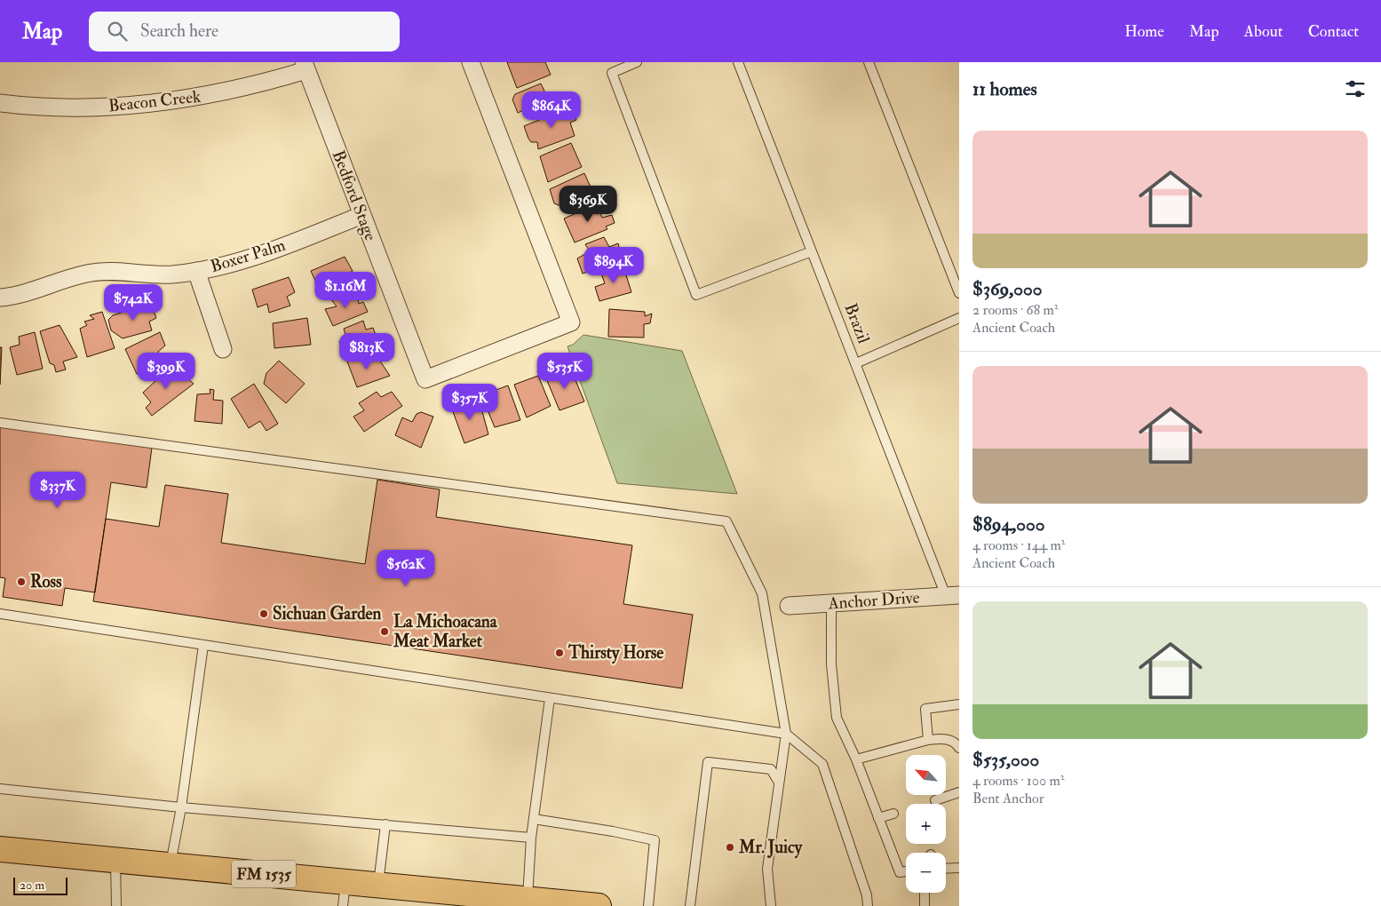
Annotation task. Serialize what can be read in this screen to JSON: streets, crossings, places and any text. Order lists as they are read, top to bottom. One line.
{"streets":{"main road":["FM 1535"],"street":["Beacon Creek","Bedford Stage","Boxer Palm","Anchor Drive"],"lane":["Brazil"]},"crossings":[["Beacon Creek","Bedford Stage"],["Bedford Stage","Boxer Palm"],["Brazil","Anchor Drive"]],"places":["Ross","Sichuan Garden","La Michoacana Meat Market","Thirsty Horse","Mr. Juicy"],"scale_bar":"20 m","north":"top left","page":{"header":"Map","search":"Search here","nav":["Home","Map","About","Contact"],"heading":"11 homes","price":["$864K","$369K","$894K","$1.16M","$742K","$813K","$399K","$535K","$357K","$337K","$562K"],"list":[{"name":"$369,000","note":"2 rooms · 68 m² · Ancient Coach"},{"name":"$894,000","note":"4 rooms · 144 m² · Ancient Coach"},{"name":"$535,000","note":"4 rooms · 100 m² · Bent Anchor"}],"map_buttons":["+","−"],"scale":"20 m"}}
